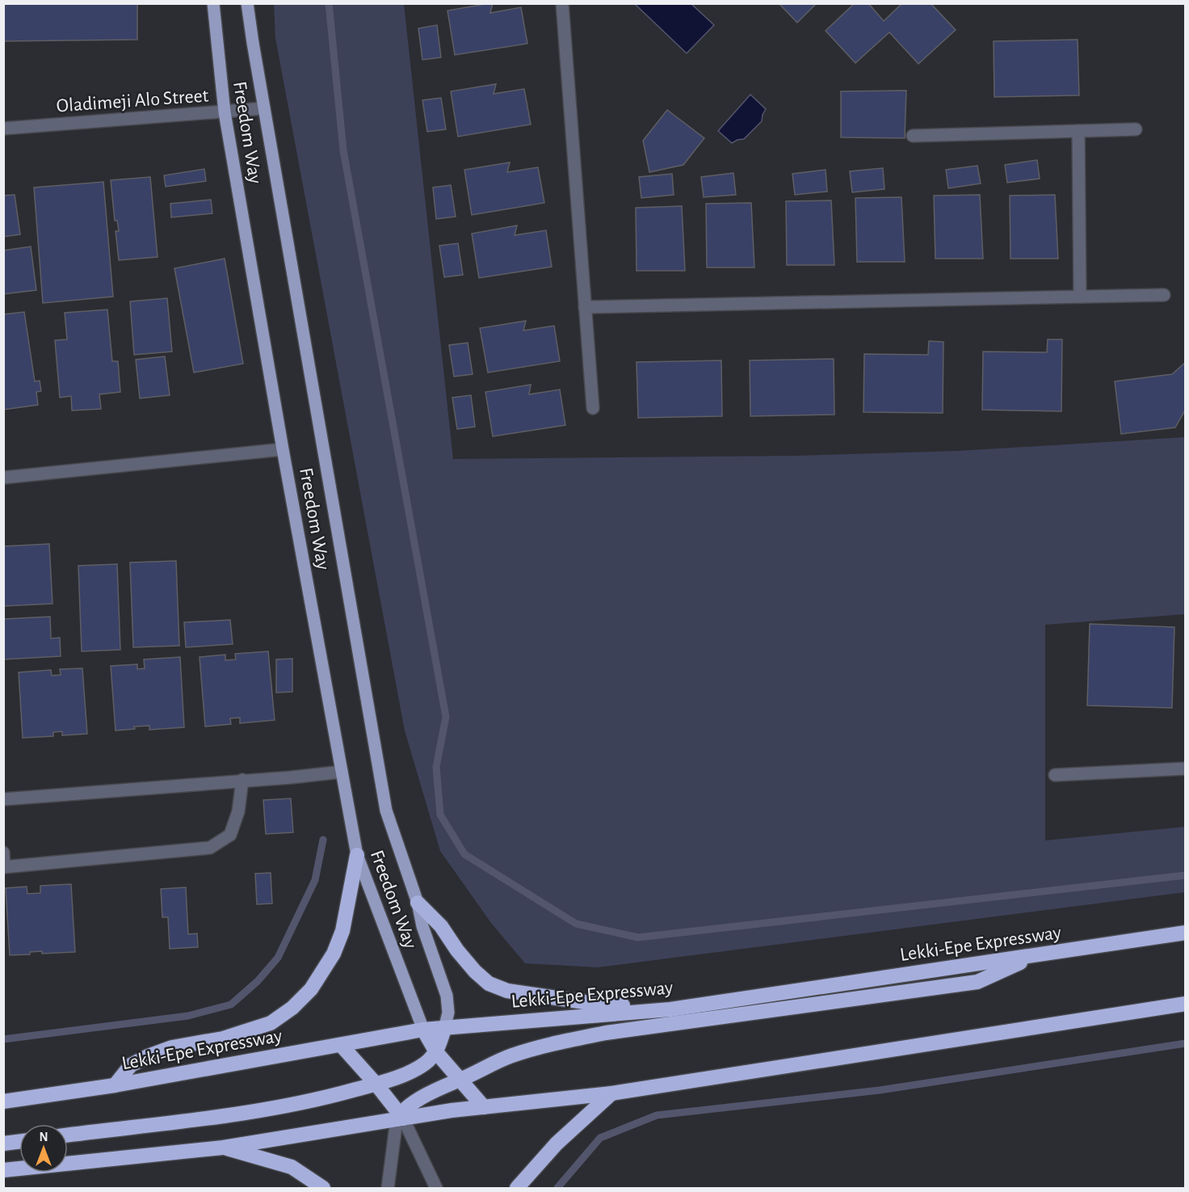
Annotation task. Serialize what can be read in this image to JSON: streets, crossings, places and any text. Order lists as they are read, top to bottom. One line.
{"streets":{"highway":["Lekki-Epe Expressway"],"main road":["Freedom Way"],"street":["Oladimeji Alo Street"]},"crossings":[["Oladimeji Alo Street","Freedom Way"],["Freedom Way","Lekki-Epe Expressway"]],"north":"top"}
